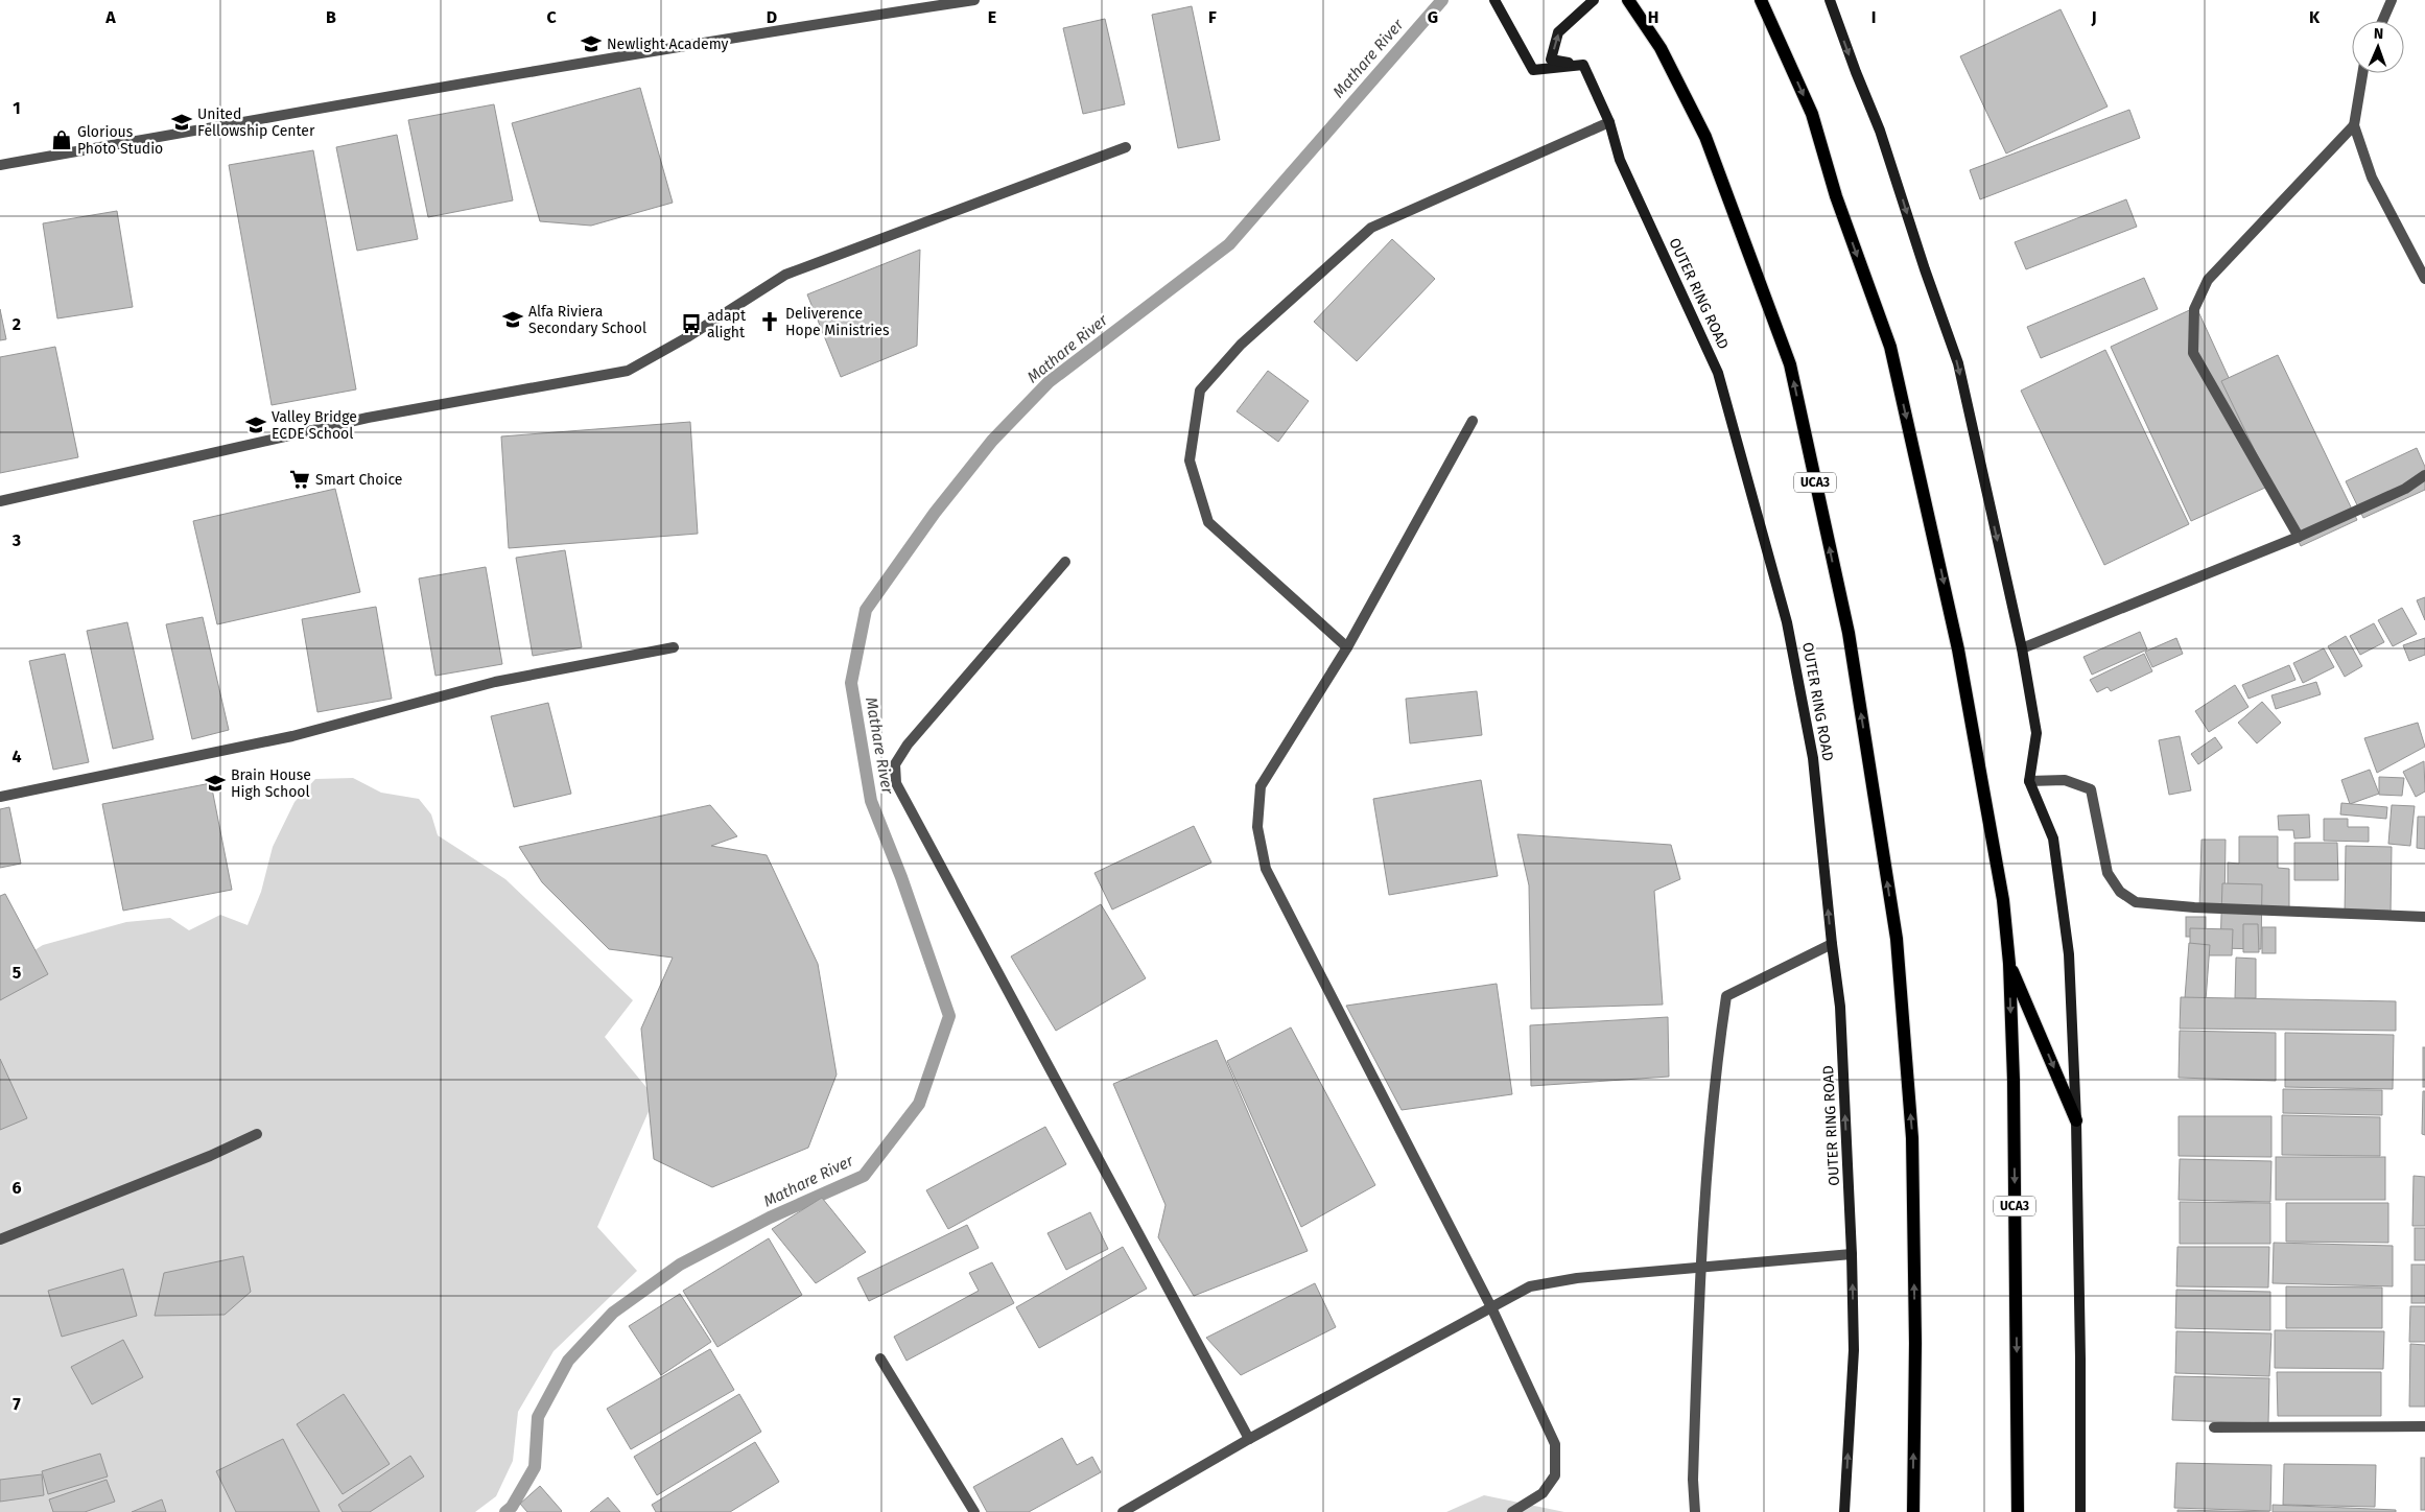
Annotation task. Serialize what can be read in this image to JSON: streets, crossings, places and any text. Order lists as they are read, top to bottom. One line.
{"streets":{"main road":["OUTER RING ROAD","UCA3"]},"water":["Mathare River"],"places":{"school or university":["Newlight Academy","United Fellowship Center","Alfa Riviera Secondary School","Valley Bridge ECDE School","Brain House High School"],"shop":["Glorious Photo Studio"],"church":["Deliverence Hope Ministries"],"bus stop":["adapt alight"],"supermarket":["Smart Choice"]},"north":"top","grid":{"columns":["A","B","C","D","E","F","G","H","I","J","K"],"rows":["1","2","3","4","5","6","7"]}}
